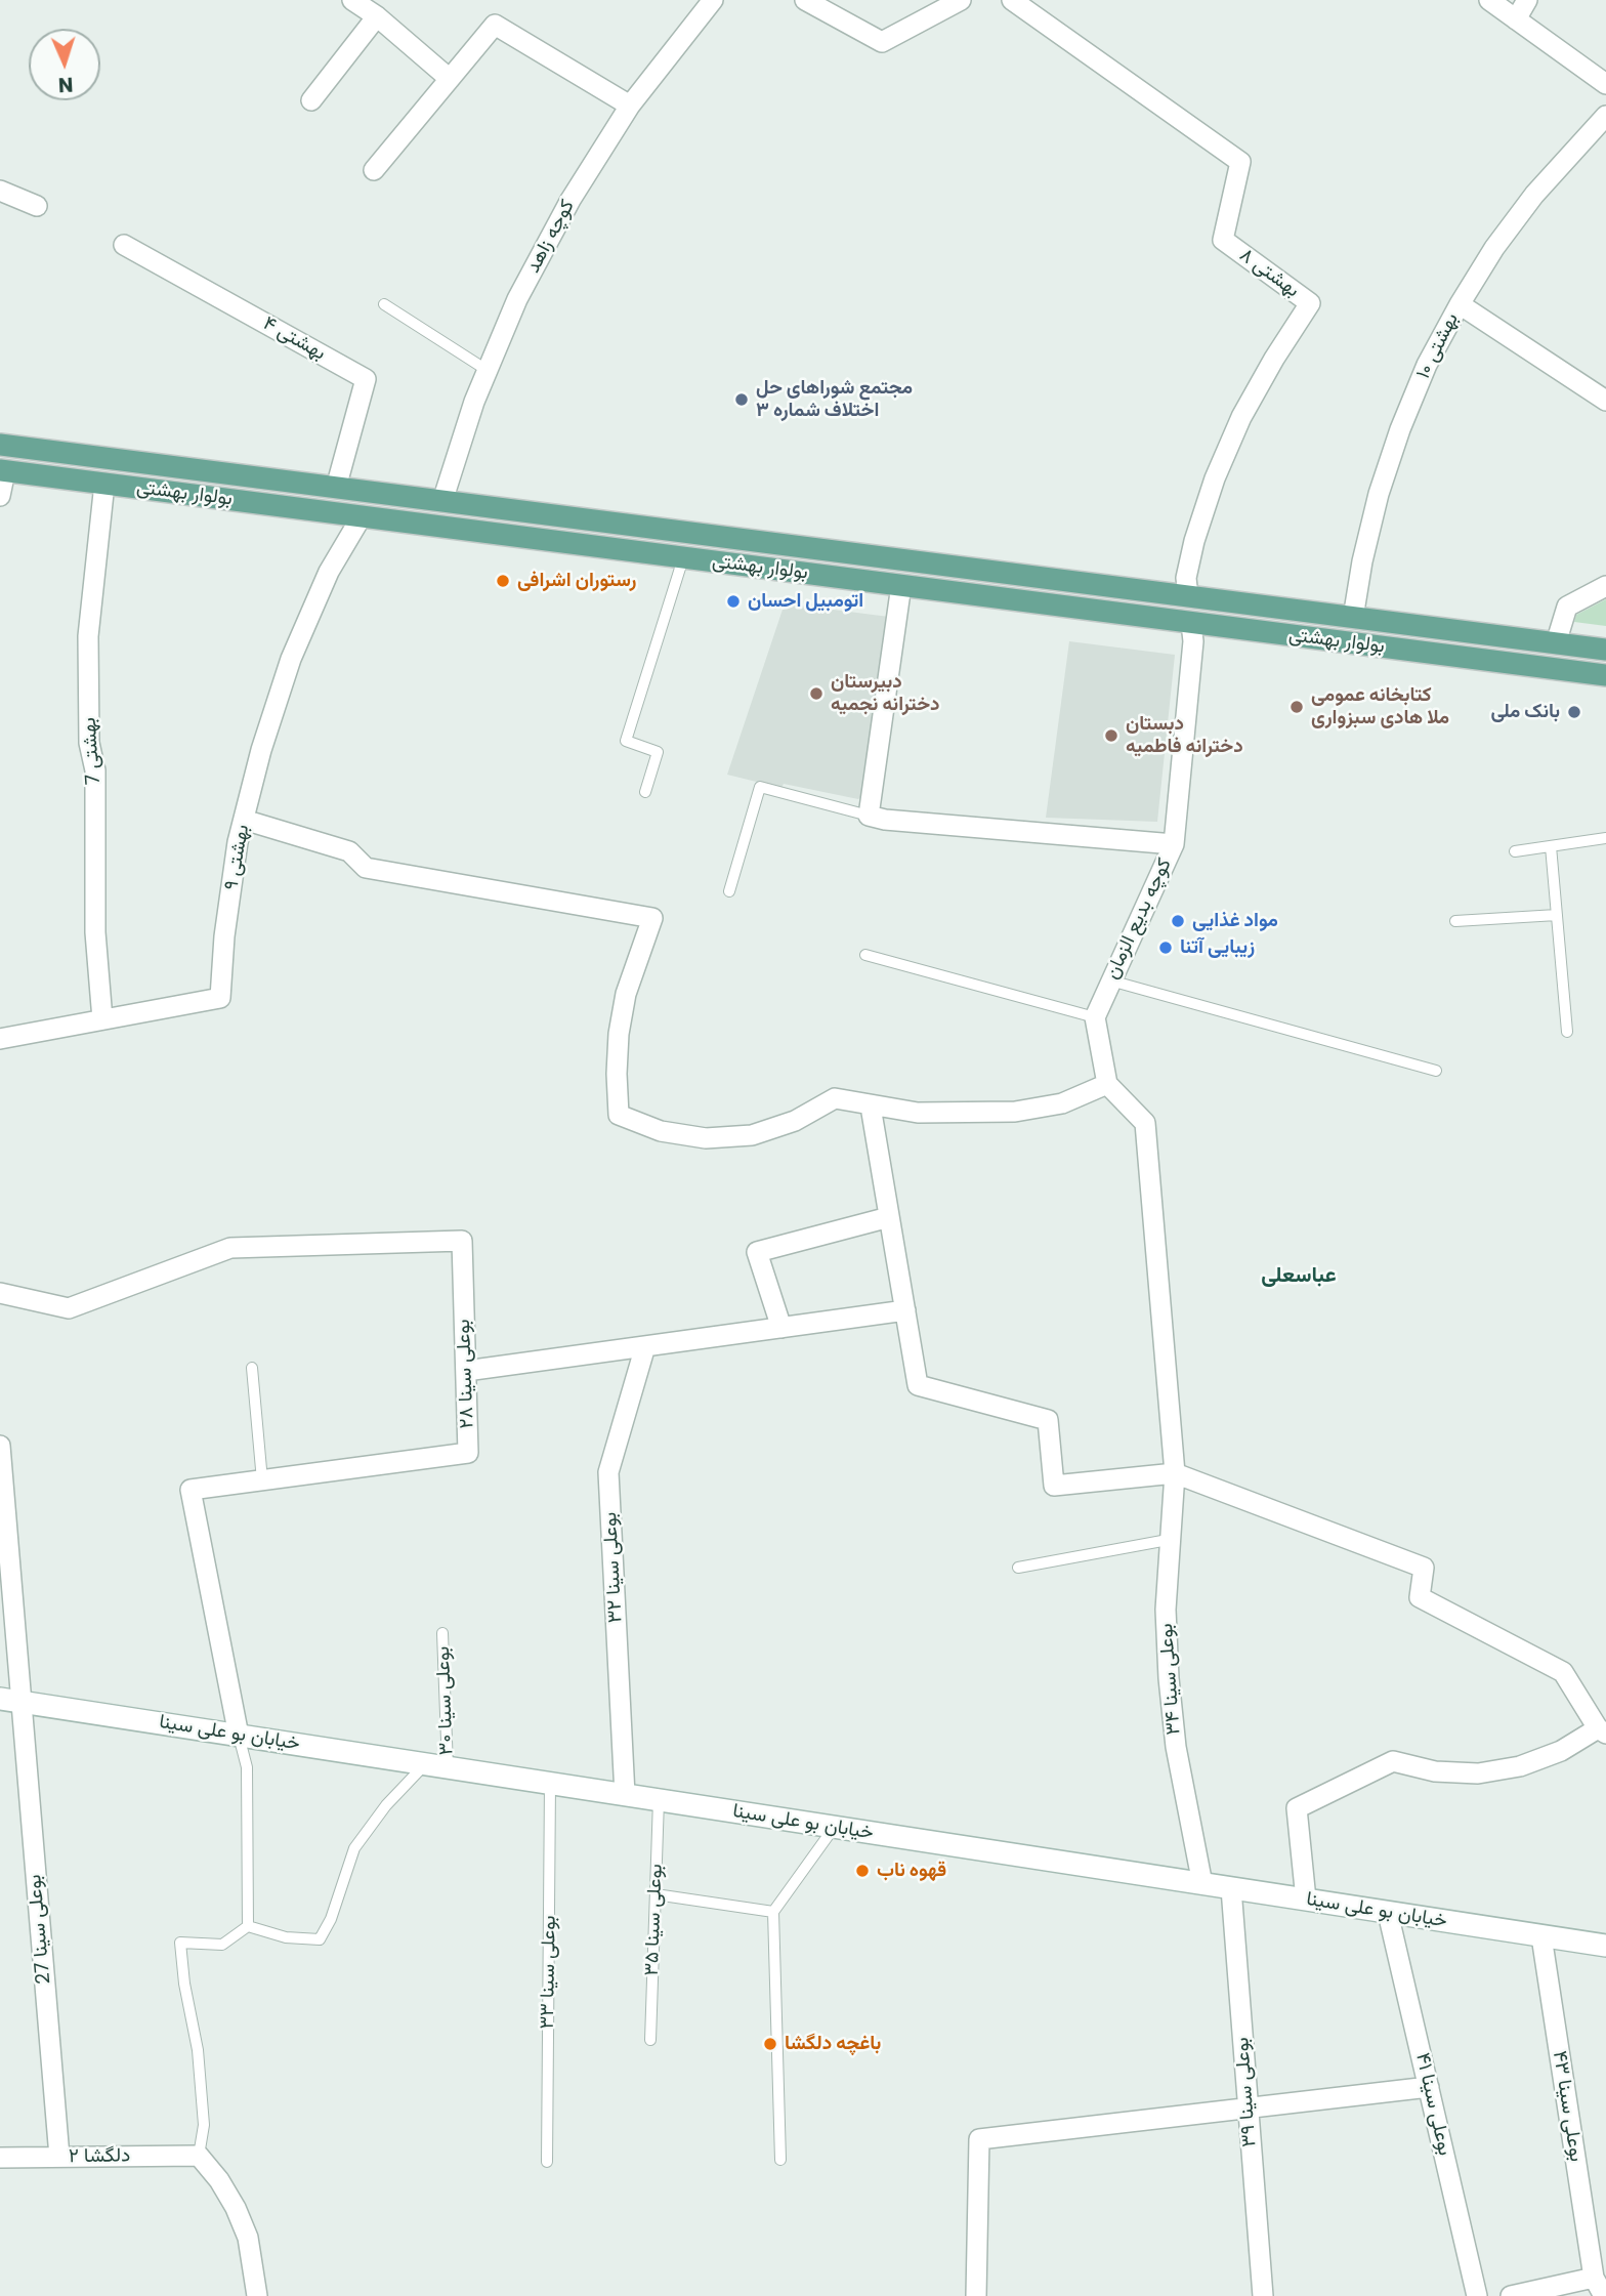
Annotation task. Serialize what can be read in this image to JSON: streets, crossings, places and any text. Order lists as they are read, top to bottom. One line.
{"streets":{"main road":["بولوار بهشتی","خیابان بو علی سینا"],"street":["کوچه زاهد","بهشتی ۸","بهشتی ۴","بهشتی ۱۰","بهشتی 7","بهشتی ۹","کوچه بدیع الزمان","بوعلی سینا ۲۸","بوعلی سینا ۳۲","بوعلی سینا ۳۴","بوعلی سینا 27","بوعلی سینا ۳۹","بوعلی سینا ۴۱","بوعلی سینا ۴۳","دلگشا ۲"],"lane":["بوعلی سینا ۳۰","بوعلی سینا ۳۵","بوعلی سینا ۳۳"]},"crossings":[["کوچه زاهد","بولوار بهشتی"],["بهشتی ۸","بولوار بهشتی"],["بهشتی ۴","بولوار بهشتی"],["بهشتی ۱۰","بولوار بهشتی"],["بولوار بهشتی","بهشتی 7"],["بولوار بهشتی","بهشتی ۹"],["بولوار بهشتی","کوچه بدیع الزمان"],["بهشتی 7","بهشتی ۹"],["بوعلی سینا ۲۸","خیابان بو علی سینا"],["بوعلی سینا ۳۲","خیابان بو علی سینا"],["بوعلی سینا ۳۴","خیابان بو علی سینا"],["بوعلی سینا ۳۰","خیابان بو علی سینا"],["خیابان بو علی سینا","بوعلی سینا ۳۵"],["خیابان بو علی سینا","بوعلی سینا 27"],["خیابان بو علی سینا","بوعلی سینا ۳۳"],["خیابان بو علی سینا","بوعلی سینا ۳۹"],["خیابان بو علی سینا","بوعلی سینا ۴۱"],["خیابان بو علی سینا","بوعلی سینا ۴۳"],["بوعلی سینا 27","دلگشا ۲"]],"districts":["عباسعلی"],"places":["مجتمع شوراهای حل اختلاف شماره ۳","رستوران اشرافی","اتومبیل احسان","دبیرستان دخترانه نجمیه","کتابخانه عمومی ملا هادی سبزواری","بانک ملی","دبستان دخترانه فاطمیه","مواد غذایی","زیبایی آتنا","قهوه ناب","باغچه دلگشا"],"north":"bottom"}
